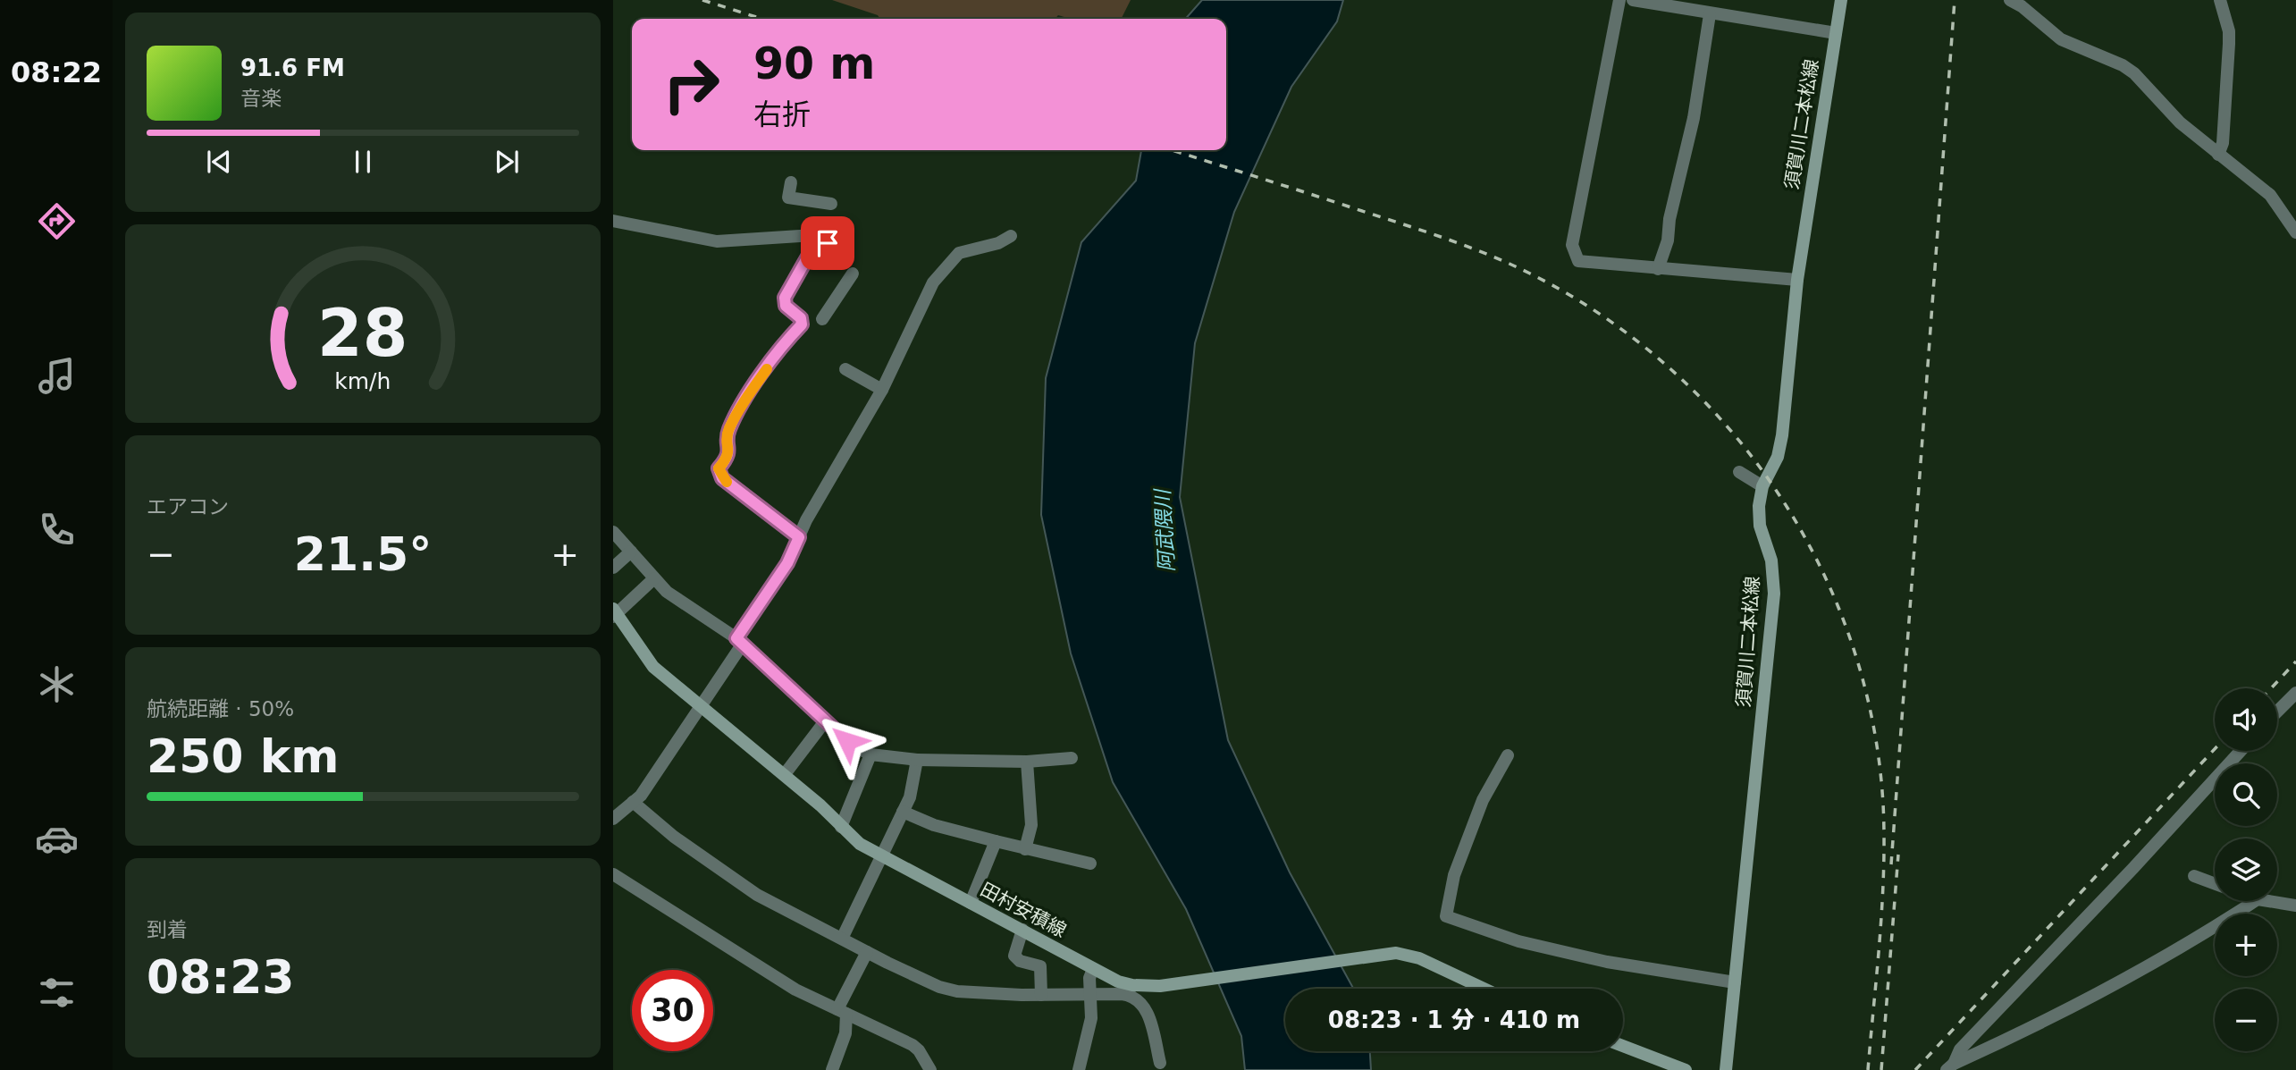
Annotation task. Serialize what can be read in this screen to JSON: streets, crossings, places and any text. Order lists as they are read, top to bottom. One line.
{"streets":{"main road":["須賀川二本松線","田村安積線"]},"water":["阿武隈川"],"page":{"tabs":"08:22","turn":["90 m","右折"],"song":["91.6 FM","音楽"],"tile":["エアコン",["航続距離 · 50%","250 km"],["到着","08:23"]],"heat":["−","21.5°","+"],"map_buttons":["+","−"],"limit":"30","trip":"08:23 · 1 分 · 410 m","gauge":["28","km/h"]}}
